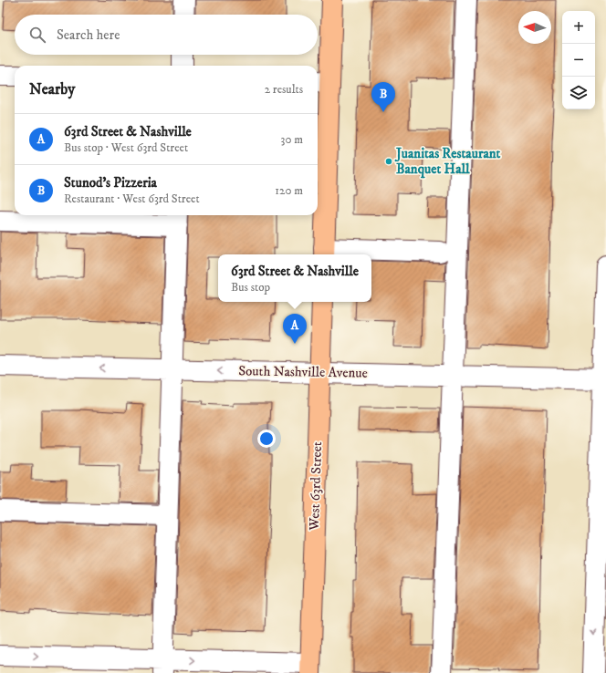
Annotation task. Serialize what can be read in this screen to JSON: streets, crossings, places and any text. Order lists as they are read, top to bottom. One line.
{"streets":{"main road":["West 63rd Street"],"street":["South Nashville Avenue"]},"crossings":[["South Nashville Avenue","West 63rd Street"]],"places":["Juanitas Restaurant Banquet Hall"],"north":"left","page":{"map_buttons":["+","−"],"search":"Search here","heading":["Nearby","2 results"],"pins":["B","A"],"list":[{"mark":"A","name":"63rd Street & Nashville","note":"Bus stop · West 63rd Street","value":"30 m"},{"mark":"B","name":"Stunod's Pizzeria","note":"Restaurant · West 63rd Street","value":"120 m"}],"popup":["63rd Street & Nashville","Bus stop"]}}
